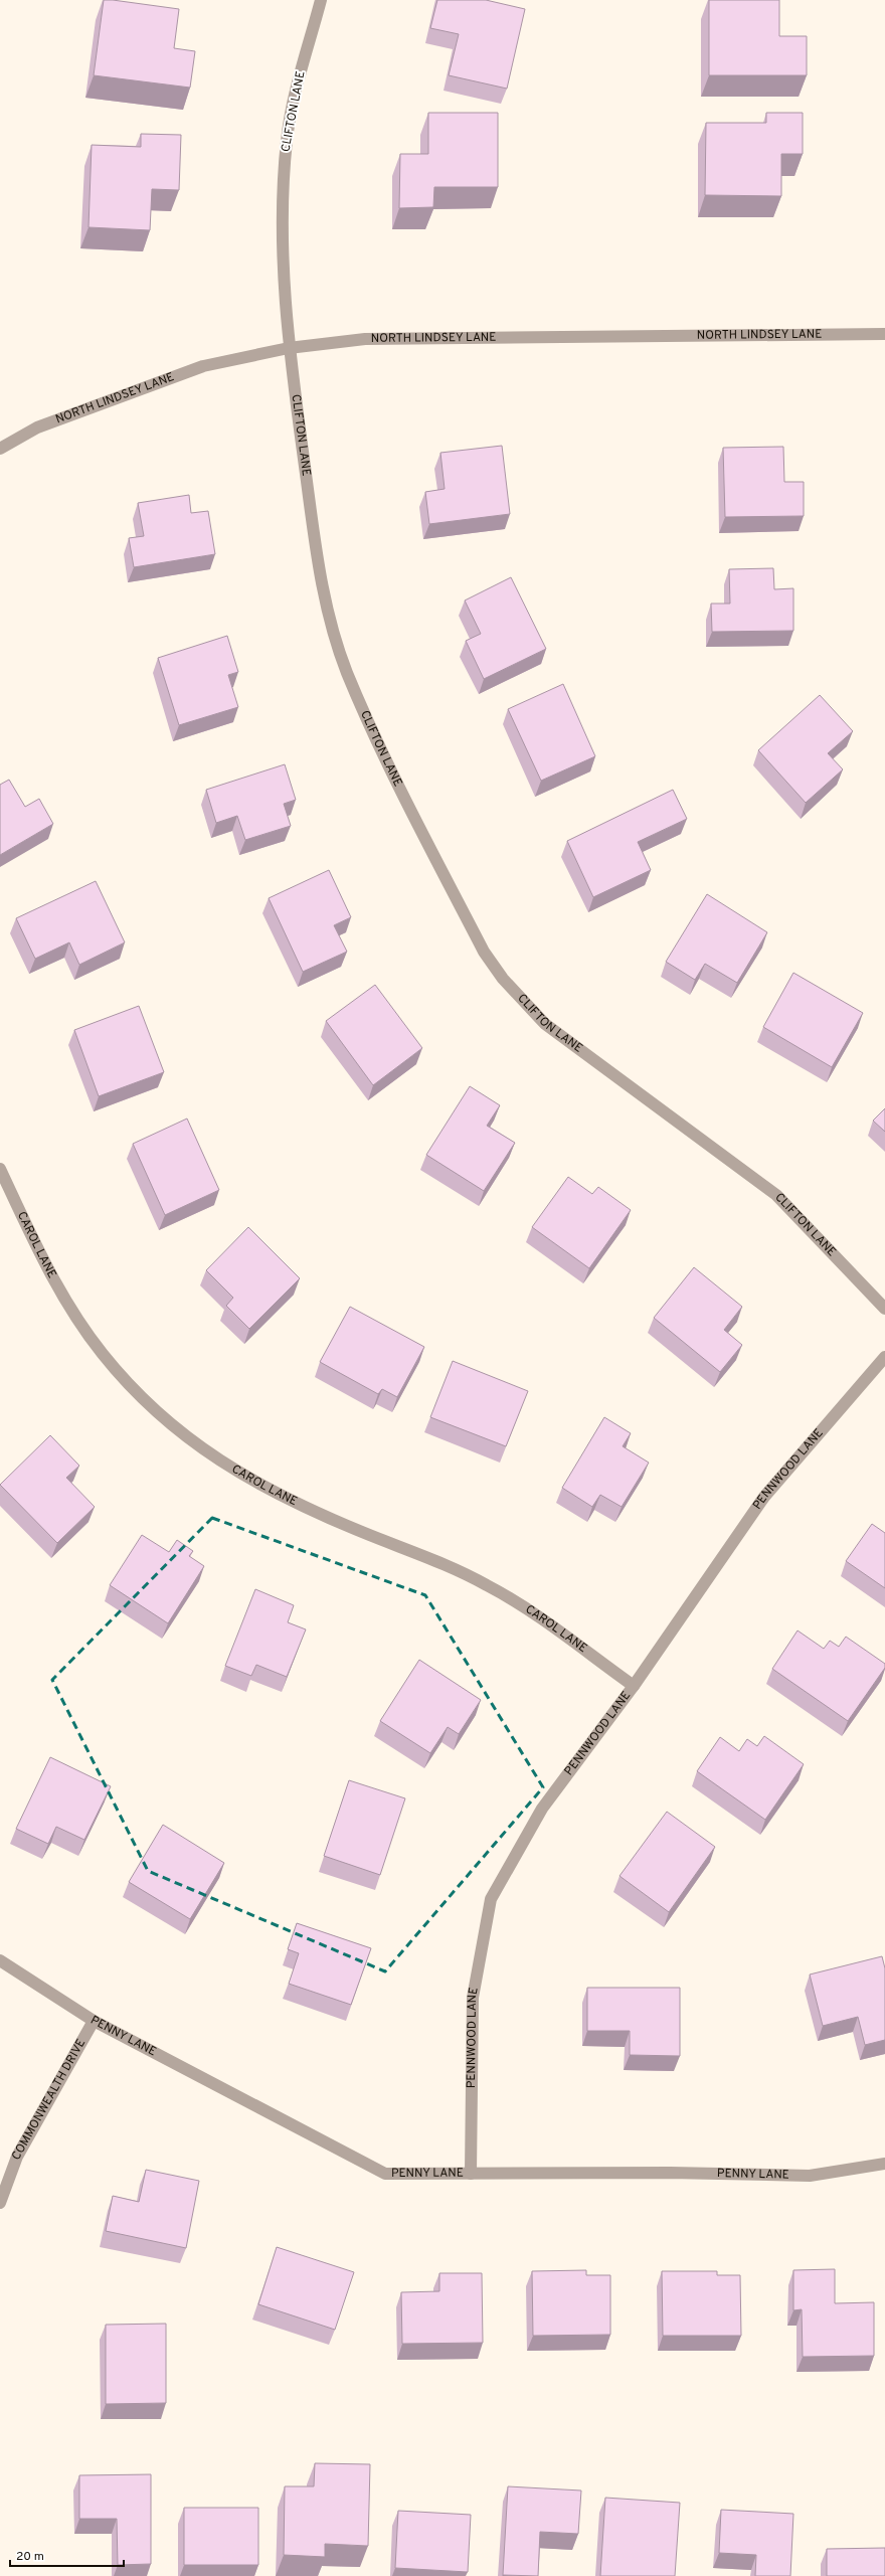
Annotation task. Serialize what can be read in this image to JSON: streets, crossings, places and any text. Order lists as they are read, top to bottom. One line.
{"streets":{"street":["CLIFTON LANE","NORTH LINDSEY LANE","CAROL LANE","PENNWOOD LANE","PENNY LANE","COMMONWEALTH DRIVE"]},"crossings":[["CLIFTON LANE","NORTH LINDSEY LANE"],["CAROL LANE","PENNWOOD LANE"],["PENNWOOD LANE","PENNY LANE"],["PENNY LANE","COMMONWEALTH DRIVE"]],"scale_bar":"20 m"}
